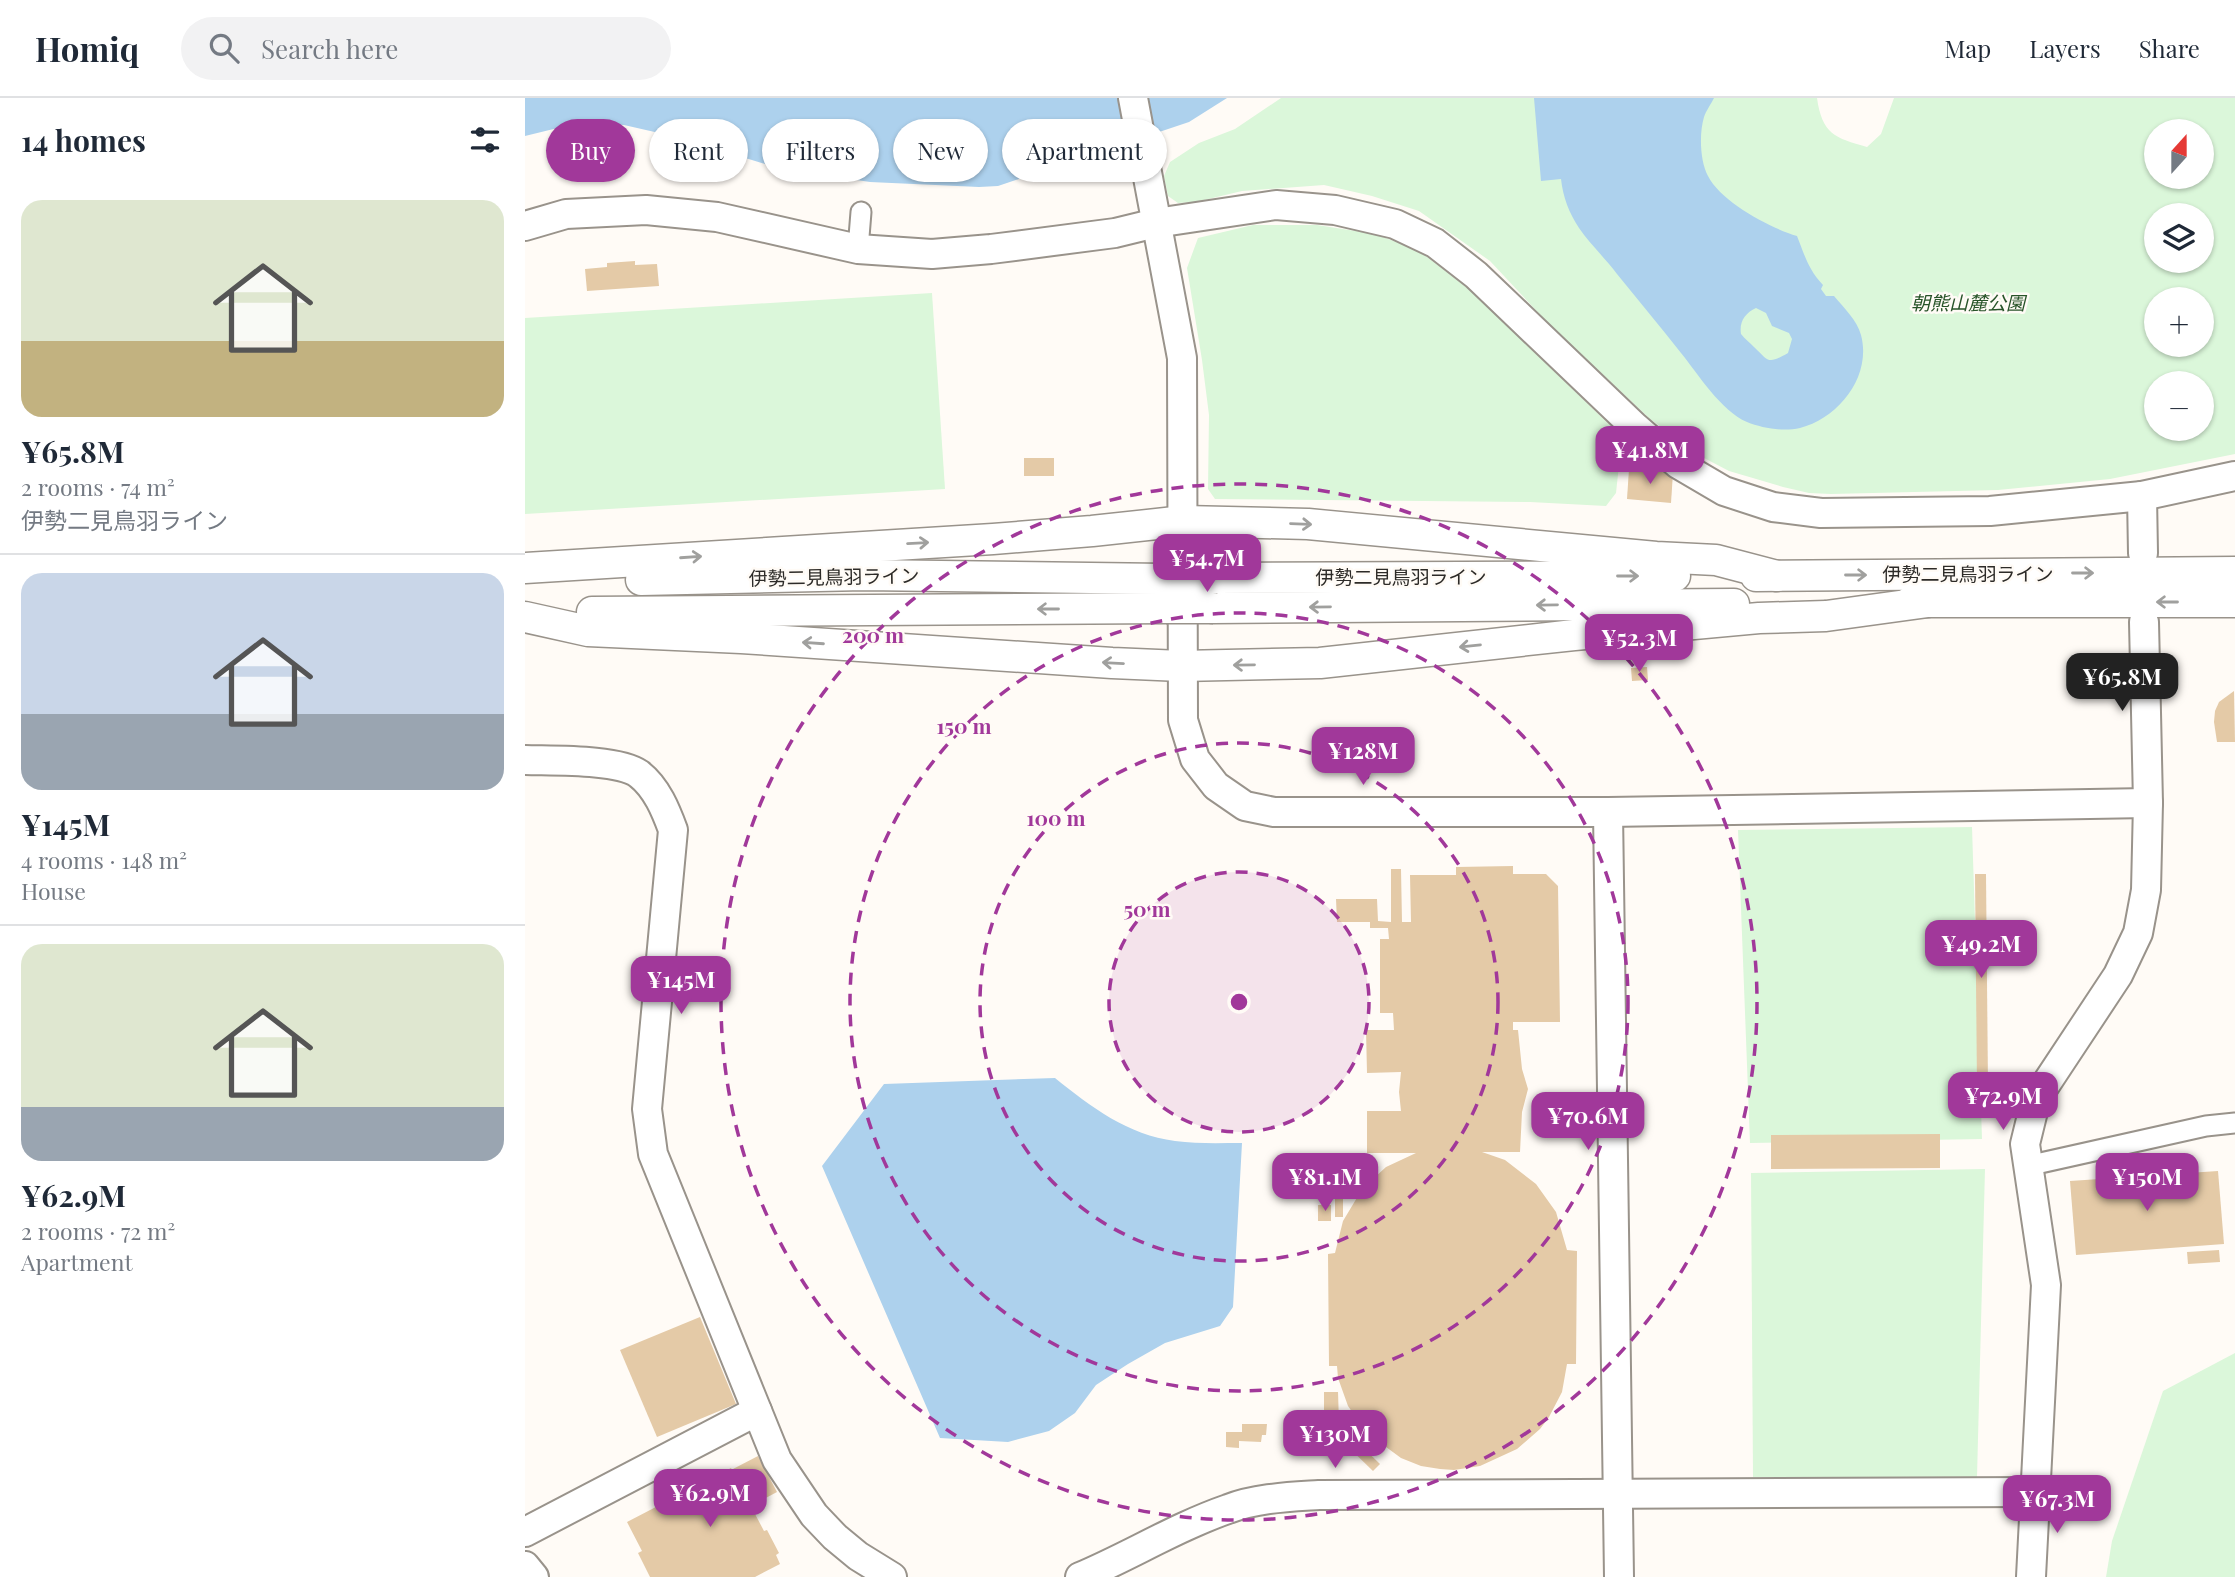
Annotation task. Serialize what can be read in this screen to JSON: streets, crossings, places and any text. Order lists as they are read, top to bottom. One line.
{"streets":{"main road":["伊勢二見鳥羽ライン"]},"parks":["朝熊山麓公園"],"north":"top","page":{"header":"Homiq","search":"Search here","nav":["Map","Layers","Share"],"heading":"14 homes","map_buttons":["+","−"],"chip":["Buy","Rent","Filters","New","Apartment"],"list":[{"name":"¥65.8M","note":"2 rooms · 74 m² · 伊勢二見鳥羽ライン"},{"name":"¥145M","note":"4 rooms · 148 m² · House"},{"name":"¥62.9M","note":"2 rooms · 72 m² · Apartment"}],"price":["¥41.8M","¥54.7M","¥52.3M","¥65.8M","¥128M","¥49.2M","¥145M","¥72.9M","¥70.6M","¥81.1M","¥150M","¥130M","¥62.9M","¥67.3M"]},"rings":["200 m","150 m","100 m","50 m"]}
